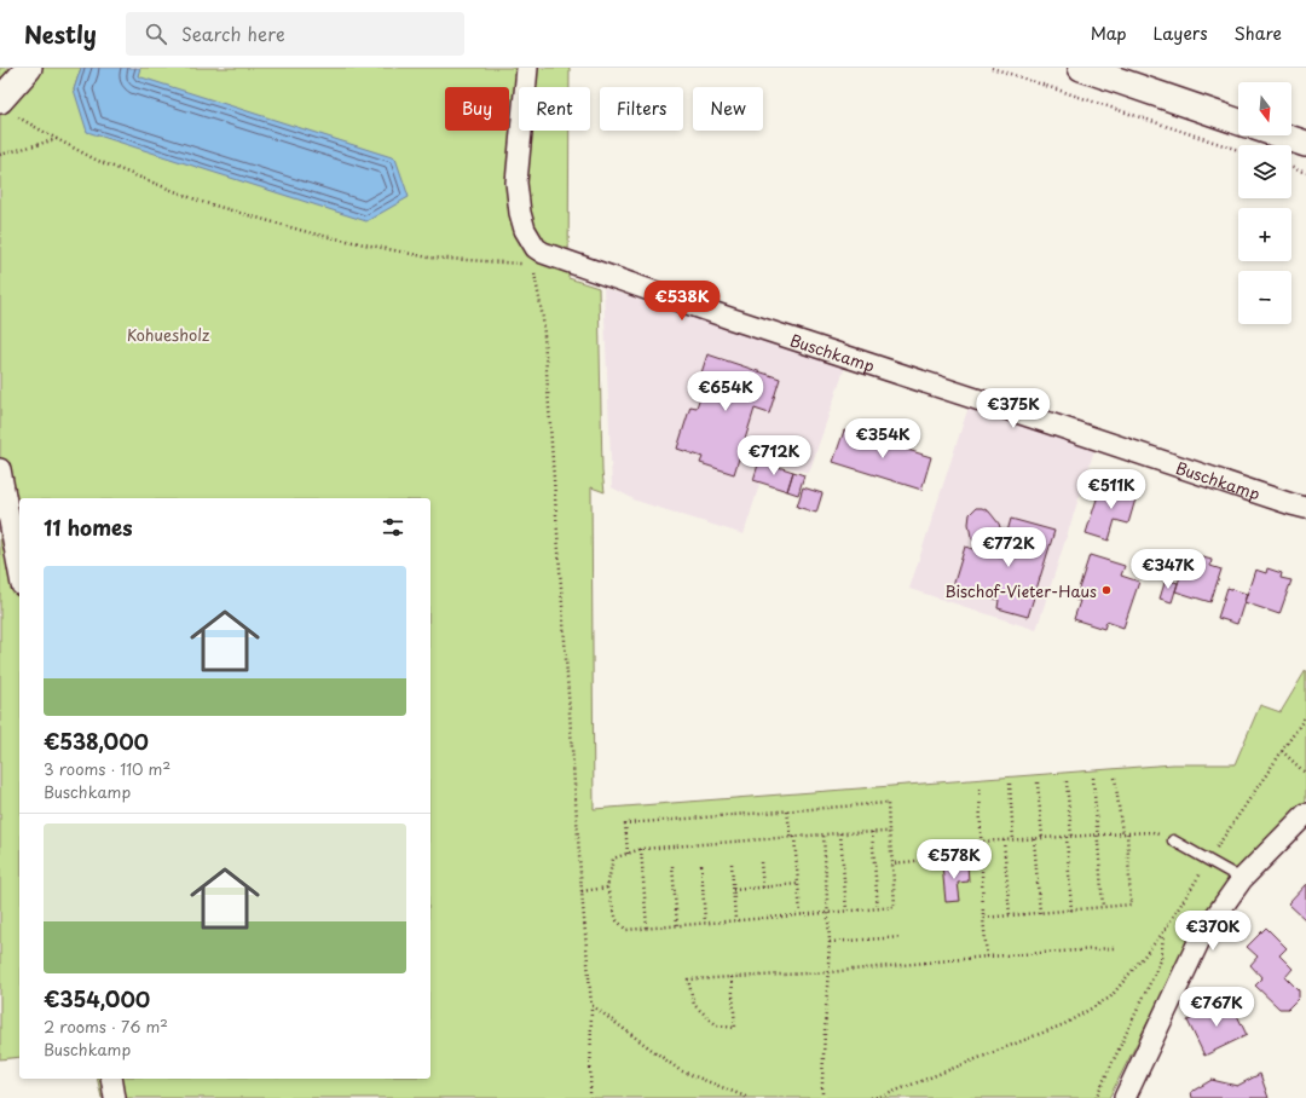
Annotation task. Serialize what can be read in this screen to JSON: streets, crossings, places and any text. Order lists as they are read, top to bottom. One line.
{"streets":{"street":["Buschkamp"]},"parks":["Kohuesholz"],"places":["Bischof-Vieter-Haus"],"north":"bottom","page":{"header":"Nestly","search":"Search here","nav":["Map","Layers","Share"],"map_buttons":["+","−"],"chip":["Buy","Rent","Filters","New"],"price":["€538K","€654K","€375K","€354K","€712K","€511K","€772K","€347K","€578K","€370K","€767K"],"heading":"11 homes","list":[{"name":"€538,000","note":"3 rooms · 110 m² · Buschkamp"},{"name":"€354,000","note":"2 rooms · 76 m² · Buschkamp"}]}}
